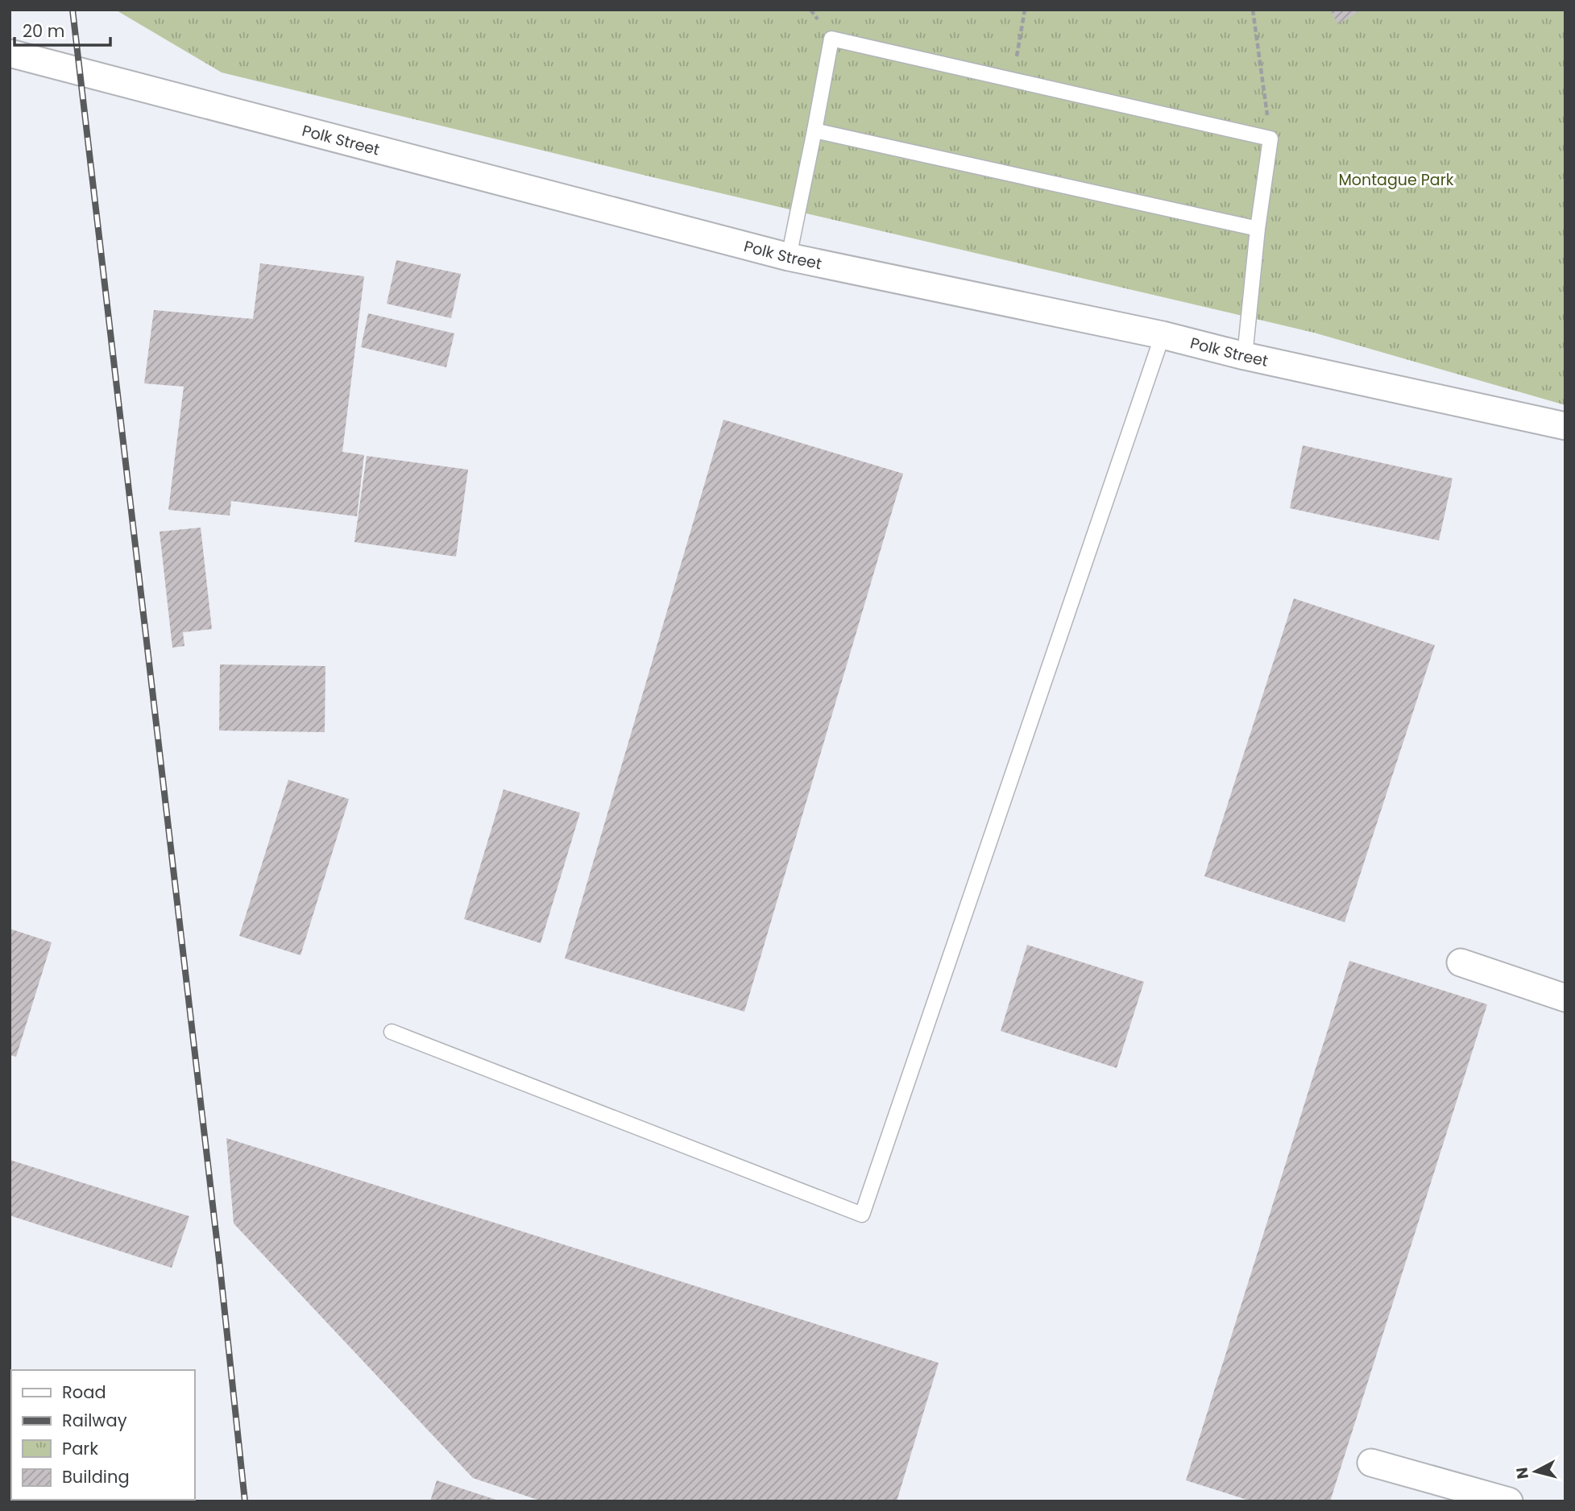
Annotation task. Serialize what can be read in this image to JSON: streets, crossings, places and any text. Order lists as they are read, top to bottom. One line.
{"streets":{"street":["Polk Street"]},"parks":["Montague Park"],"legend":["Road","Railway","Park","Building"],"scale_bar":"20 m","north":"left"}
